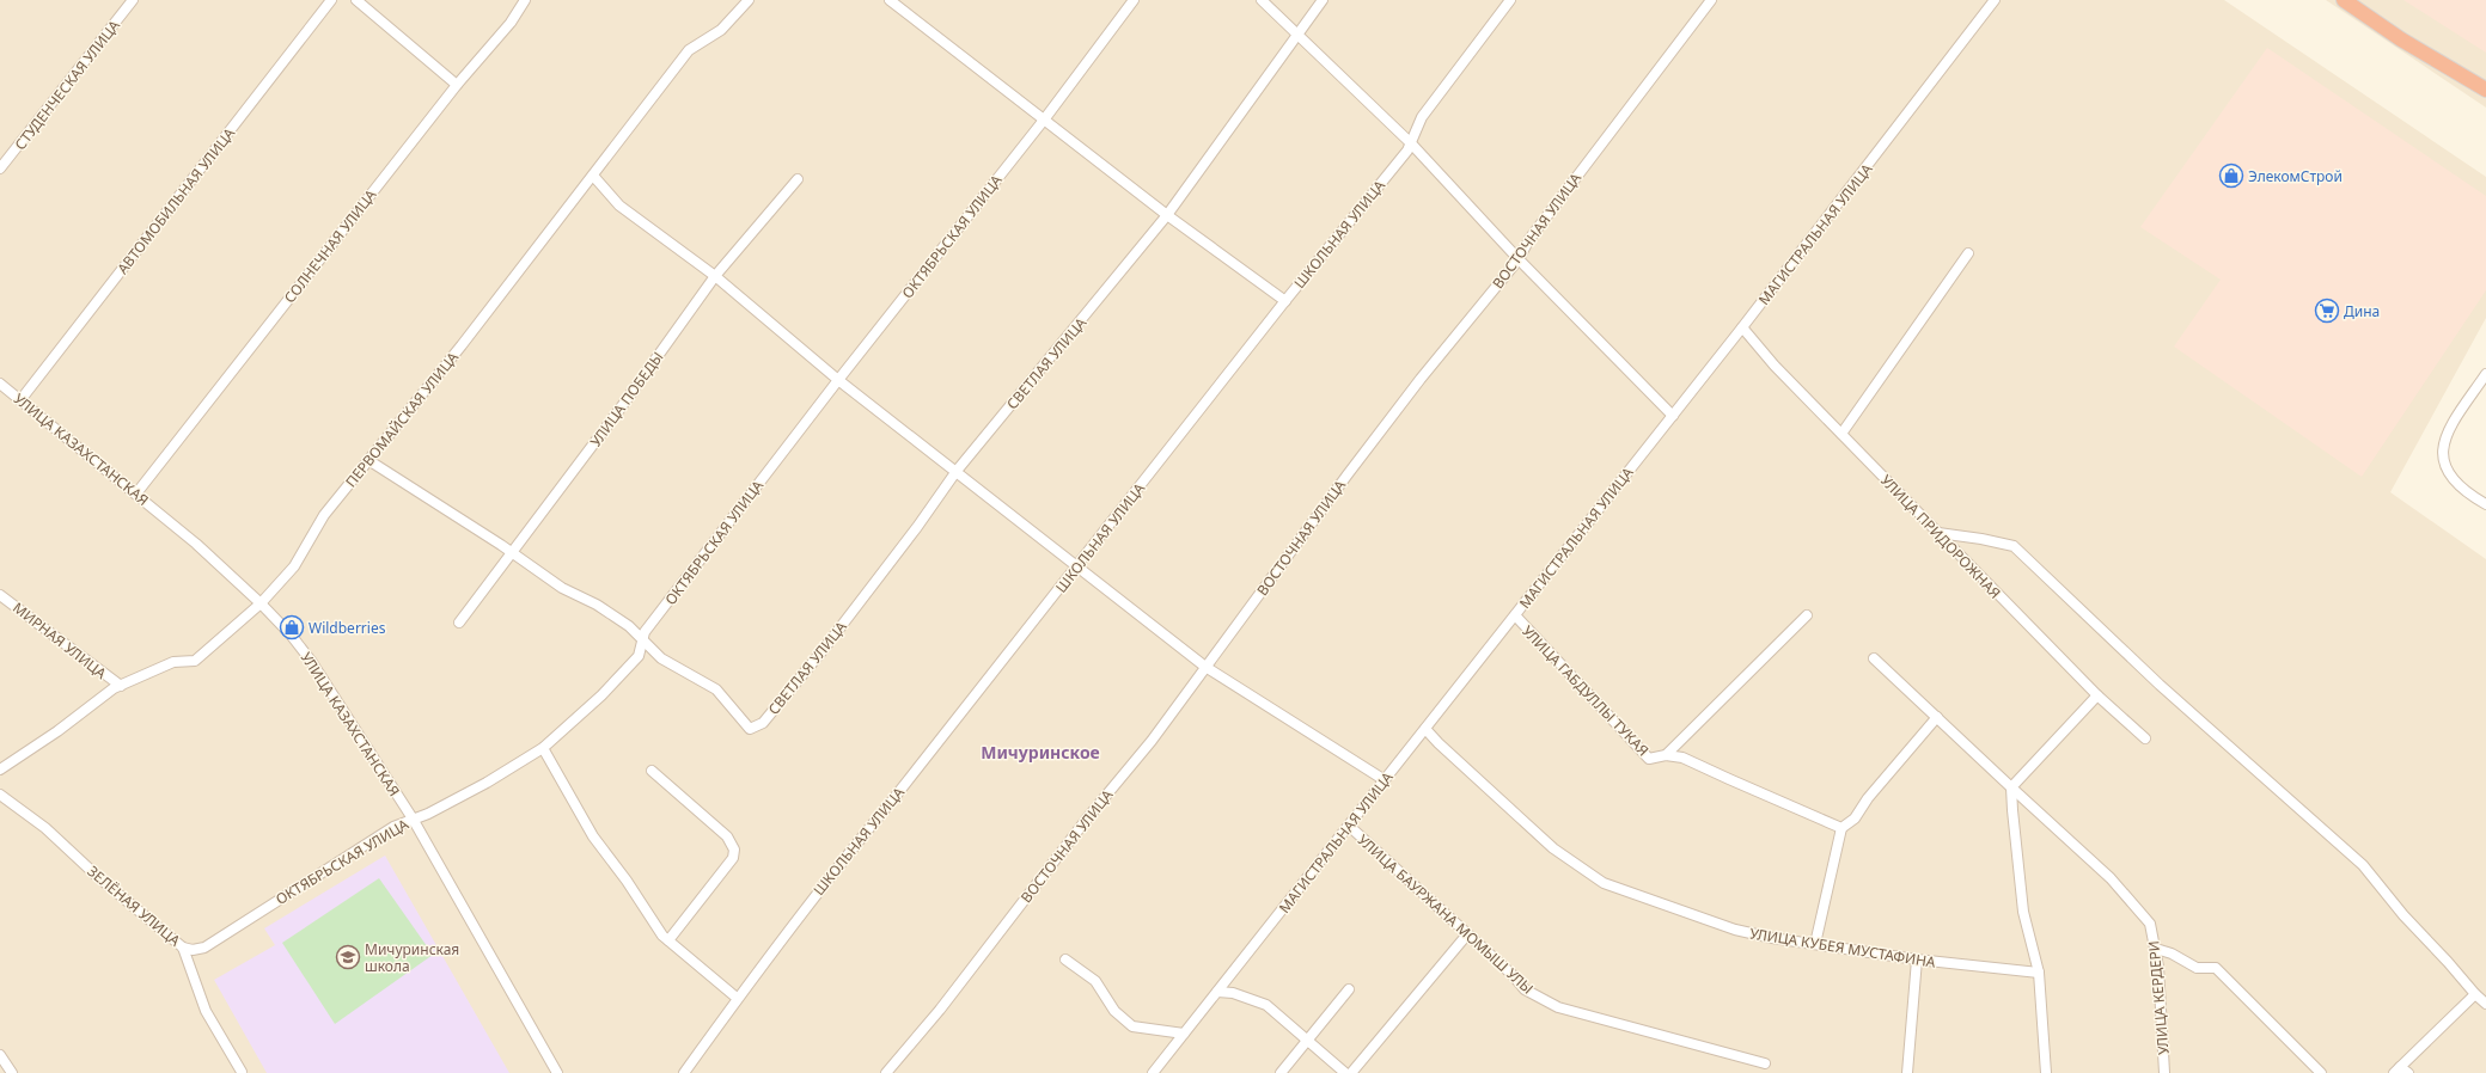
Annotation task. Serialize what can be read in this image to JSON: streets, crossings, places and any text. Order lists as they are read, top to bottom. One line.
{"streets":{"street":["СТУДЕНЧЕСКАЯ УЛИЦА","АВТОМОБИЛЬНАЯ УЛИЦА","ВОСТОЧНАЯ УЛИЦА","ШКОЛЬНАЯ УЛИЦА","МАГИСТРАЛЬНАЯ УЛИЦА","ОКТЯБРЬСКАЯ УЛИЦА","СОЛНЕЧНАЯ УЛИЦА","СВЕТЛАЯ УЛИЦА","УЛИЦА ПОБЕДЫ","ПЕРВОМАЙСКАЯ УЛИЦА","УЛИЦА КАЗАХСТАНСКАЯ","УЛИЦА ПРИДОРОЖНАЯ","МИРНАЯ УЛИЦА","УЛИЦА ГАБДУЛЛЫ ТУКАЯ","ЗЕЛЁНАЯ УЛИЦА","УЛИЦА БАУРЖАНА МОМЫШ УЛЫ","УЛИЦА КУБЕЯ МУСТАФИНА","УЛИЦА КЕРДЕРИ"]},"crossings":[["АВТОМОБИЛЬНАЯ УЛИЦА","УЛИЦА КАЗАХСТАНСКАЯ"],["МАГИСТРАЛЬНАЯ УЛИЦА","УЛИЦА ПРИДОРОЖНАЯ"],["МАГИСТРАЛЬНАЯ УЛИЦА","УЛИЦА ГАБДУЛЛЫ ТУКАЯ"],["МАГИСТРАЛЬНАЯ УЛИЦА","УЛИЦА БАУРЖАНА МОМЫШ УЛЫ"],["МАГИСТРАЛЬНАЯ УЛИЦА","УЛИЦА КУБЕЯ МУСТАФИНА"],["ОКТЯБРЬСКАЯ УЛИЦА","СВЕТЛАЯ УЛИЦА"],["ОКТЯБРЬСКАЯ УЛИЦА","УЛИЦА КАЗАХСТАНСКАЯ"],["ОКТЯБРЬСКАЯ УЛИЦА","ЗЕЛЁНАЯ УЛИЦА"],["СОЛНЕЧНАЯ УЛИЦА","УЛИЦА КАЗАХСТАНСКАЯ"],["ПЕРВОМАЙСКАЯ УЛИЦА","УЛИЦА КАЗАХСТАНСКАЯ"],["ПЕРВОМАЙСКАЯ УЛИЦА","МИРНАЯ УЛИЦА"]],"districts":["Мичуринское"],"places":{"shop":["ЭлекомСтрой","Wildberries"],"supermarket":["Дина"],"school or university":["Мичуринская школа"]}}
